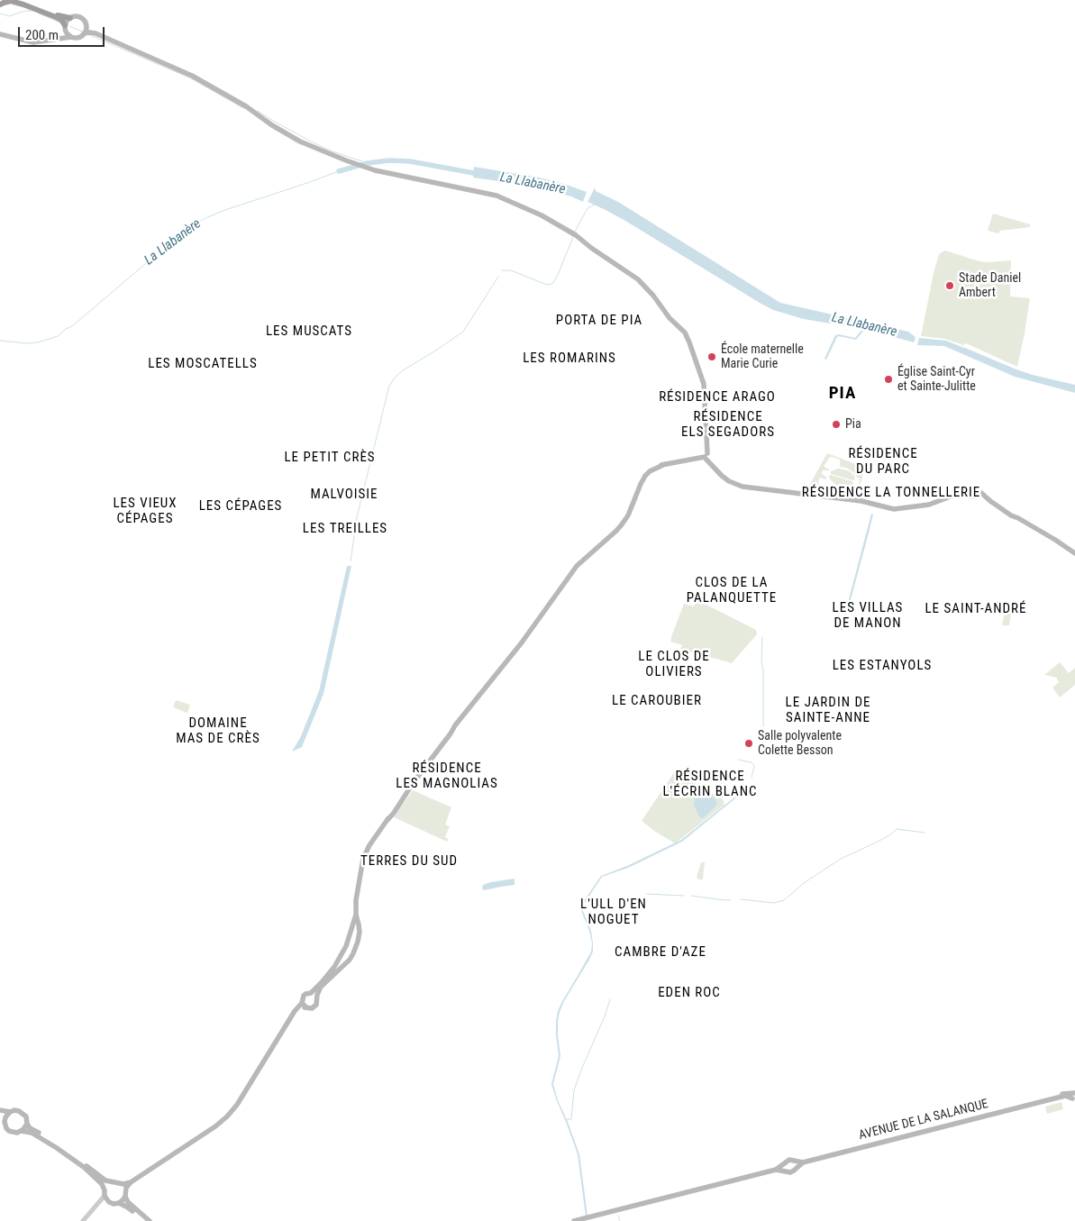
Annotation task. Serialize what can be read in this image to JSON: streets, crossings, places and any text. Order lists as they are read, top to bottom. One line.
{"streets":{"main road":["AVENUE DE LA SALANQUE"]},"districts":["PORTA DE PIA","LES MUSCATS","LES ROMARINS","LES MOSCATELLS","PIA","RÉSIDENCE ARAGO","RÉSIDENCE ELS SEGADORS","RÉSIDENCE DU PARC","LE PETIT CRÈS","RÉSIDENCE LA TONNELLERIE","MALVOISIE","LES VIEUX CÉPAGES","LES CÉPAGES","LES TREILLES","CLOS DE LA PALANQUETTE","LES VILLAS DE MANON","LE SAINT-ANDRÉ","LE CLOS DE OLIVIERS","LES ESTANYOLS","LE CAROUBIER","LE JARDIN DE SAINTE-ANNE","DOMAINE MAS DE CRÈS","RÉSIDENCE LES MAGNOLIAS","RÉSIDENCE L'ÉCRIN BLANC","TERRES DU SUD","L'ULL D'EN NOGUET","CAMBRE D'AZE","EDEN ROC"],"water":["La Llabanère"],"places":["Stade Daniel Ambert","École maternelle Marie Curie","Église Saint-Cyr et Sainte-Julitte","Pia","Salle polyvalente Colette Besson"],"scale_bar":"200 m"}
